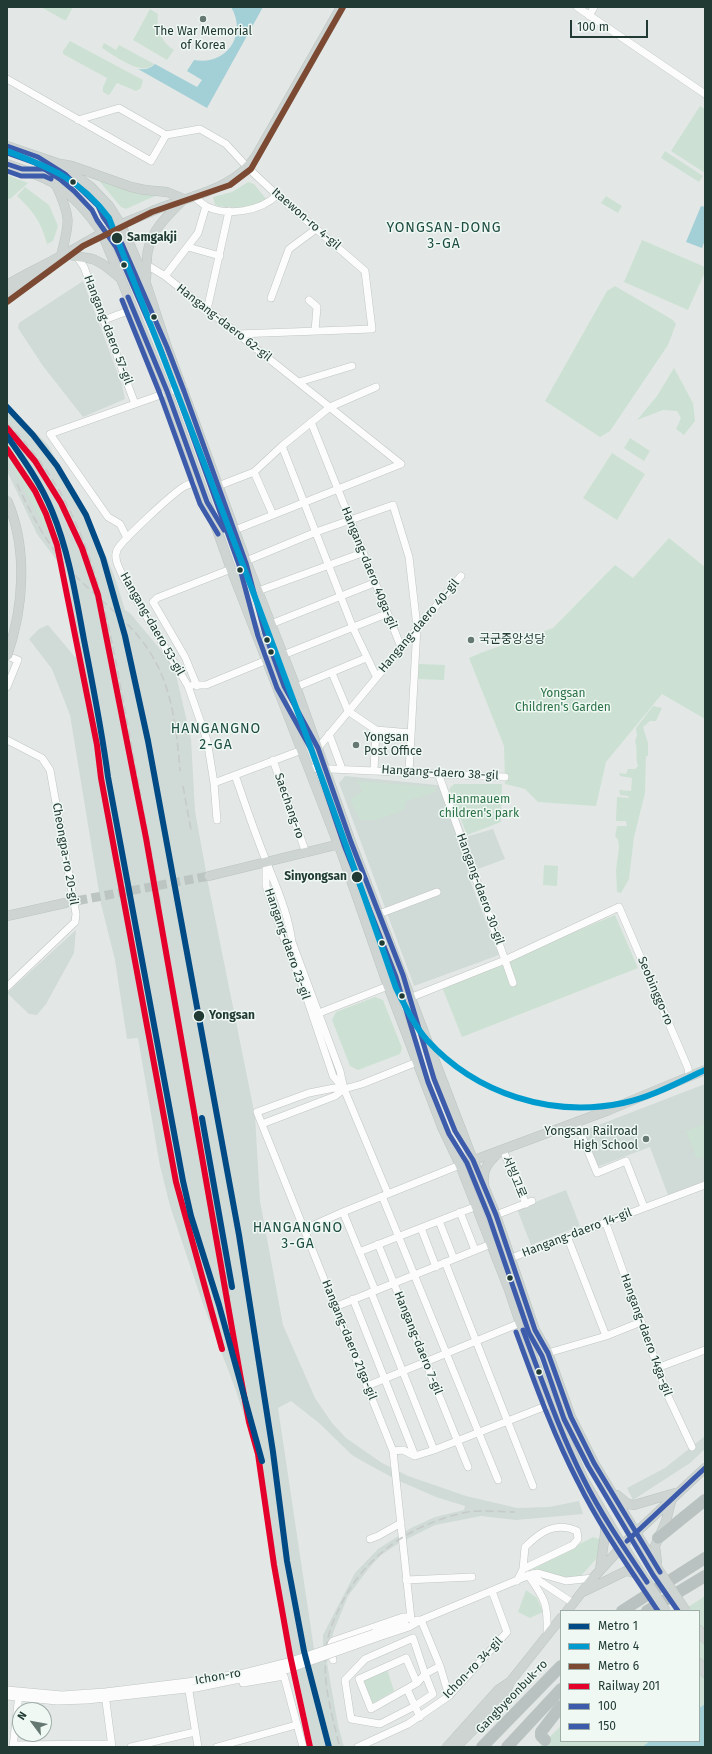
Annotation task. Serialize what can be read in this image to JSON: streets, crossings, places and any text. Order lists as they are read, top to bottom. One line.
{"streets":{"highway":["Gangbyeonbuk-ro"],"main road":["Saechang-ro"],"street":["Itaewon-ro 4-gil","Hangang-daero 62-gil","Hangang-daero 57-gil","Hangang-daero 40ga-gil","Hangang-daero 53-gil","Hangang-daero 40-gil","Hangang-daero 38-gil","Cheongpa-ro 20-gil","Hangang-daero 30-gil","Hangang-daero 23-gil","Seobinggo-ro","서빙고로","Hangang-daero 14-gil","Hangang-daero 14ga-gil","Hangang-daero 21ga-gil","Hangang-daero 7-gil","Ichon-ro 34-gil","Ichon-ro"]},"crossings":[["Hangang-daero 62-gil","Hangang-daero 40ga-gil"],["Hangang-daero 40ga-gil","Hangang-daero 40-gil"],["Hangang-daero 38-gil","Hangang-daero 30-gil"],["Saechang-ro","Hangang-daero 23-gil"],["Hangang-daero 30-gil","Seobinggo-ro"],["Hangang-daero 23-gil","Hangang-daero 7-gil"],["Hangang-daero 14-gil","Hangang-daero 14ga-gil"],["Hangang-daero 21ga-gil","Ichon-ro"],["Ichon-ro 34-gil","Ichon-ro"]],"districts":["YONGSAN-DONG 3-GA","HANGANGNO 2-GA","HANGANGNO 3-GA"],"parks":["Yongsan Children's Garden","Hanmauem children's park"],"places":["The War Memorial of Korea","Samgakji","국군중앙성당","Yongsan Post Office","Sinyongsan","Yongsan","Yongsan Railroad High School"],"lines":["metro line 6","transit line 100","metro line 4","transit line 150","metro line 1","rail line 201"],"legend":["Metro 1","Metro 4","Metro 6","Railway 201","100","150"],"scale_bar":"100 m","north":"top left"}
